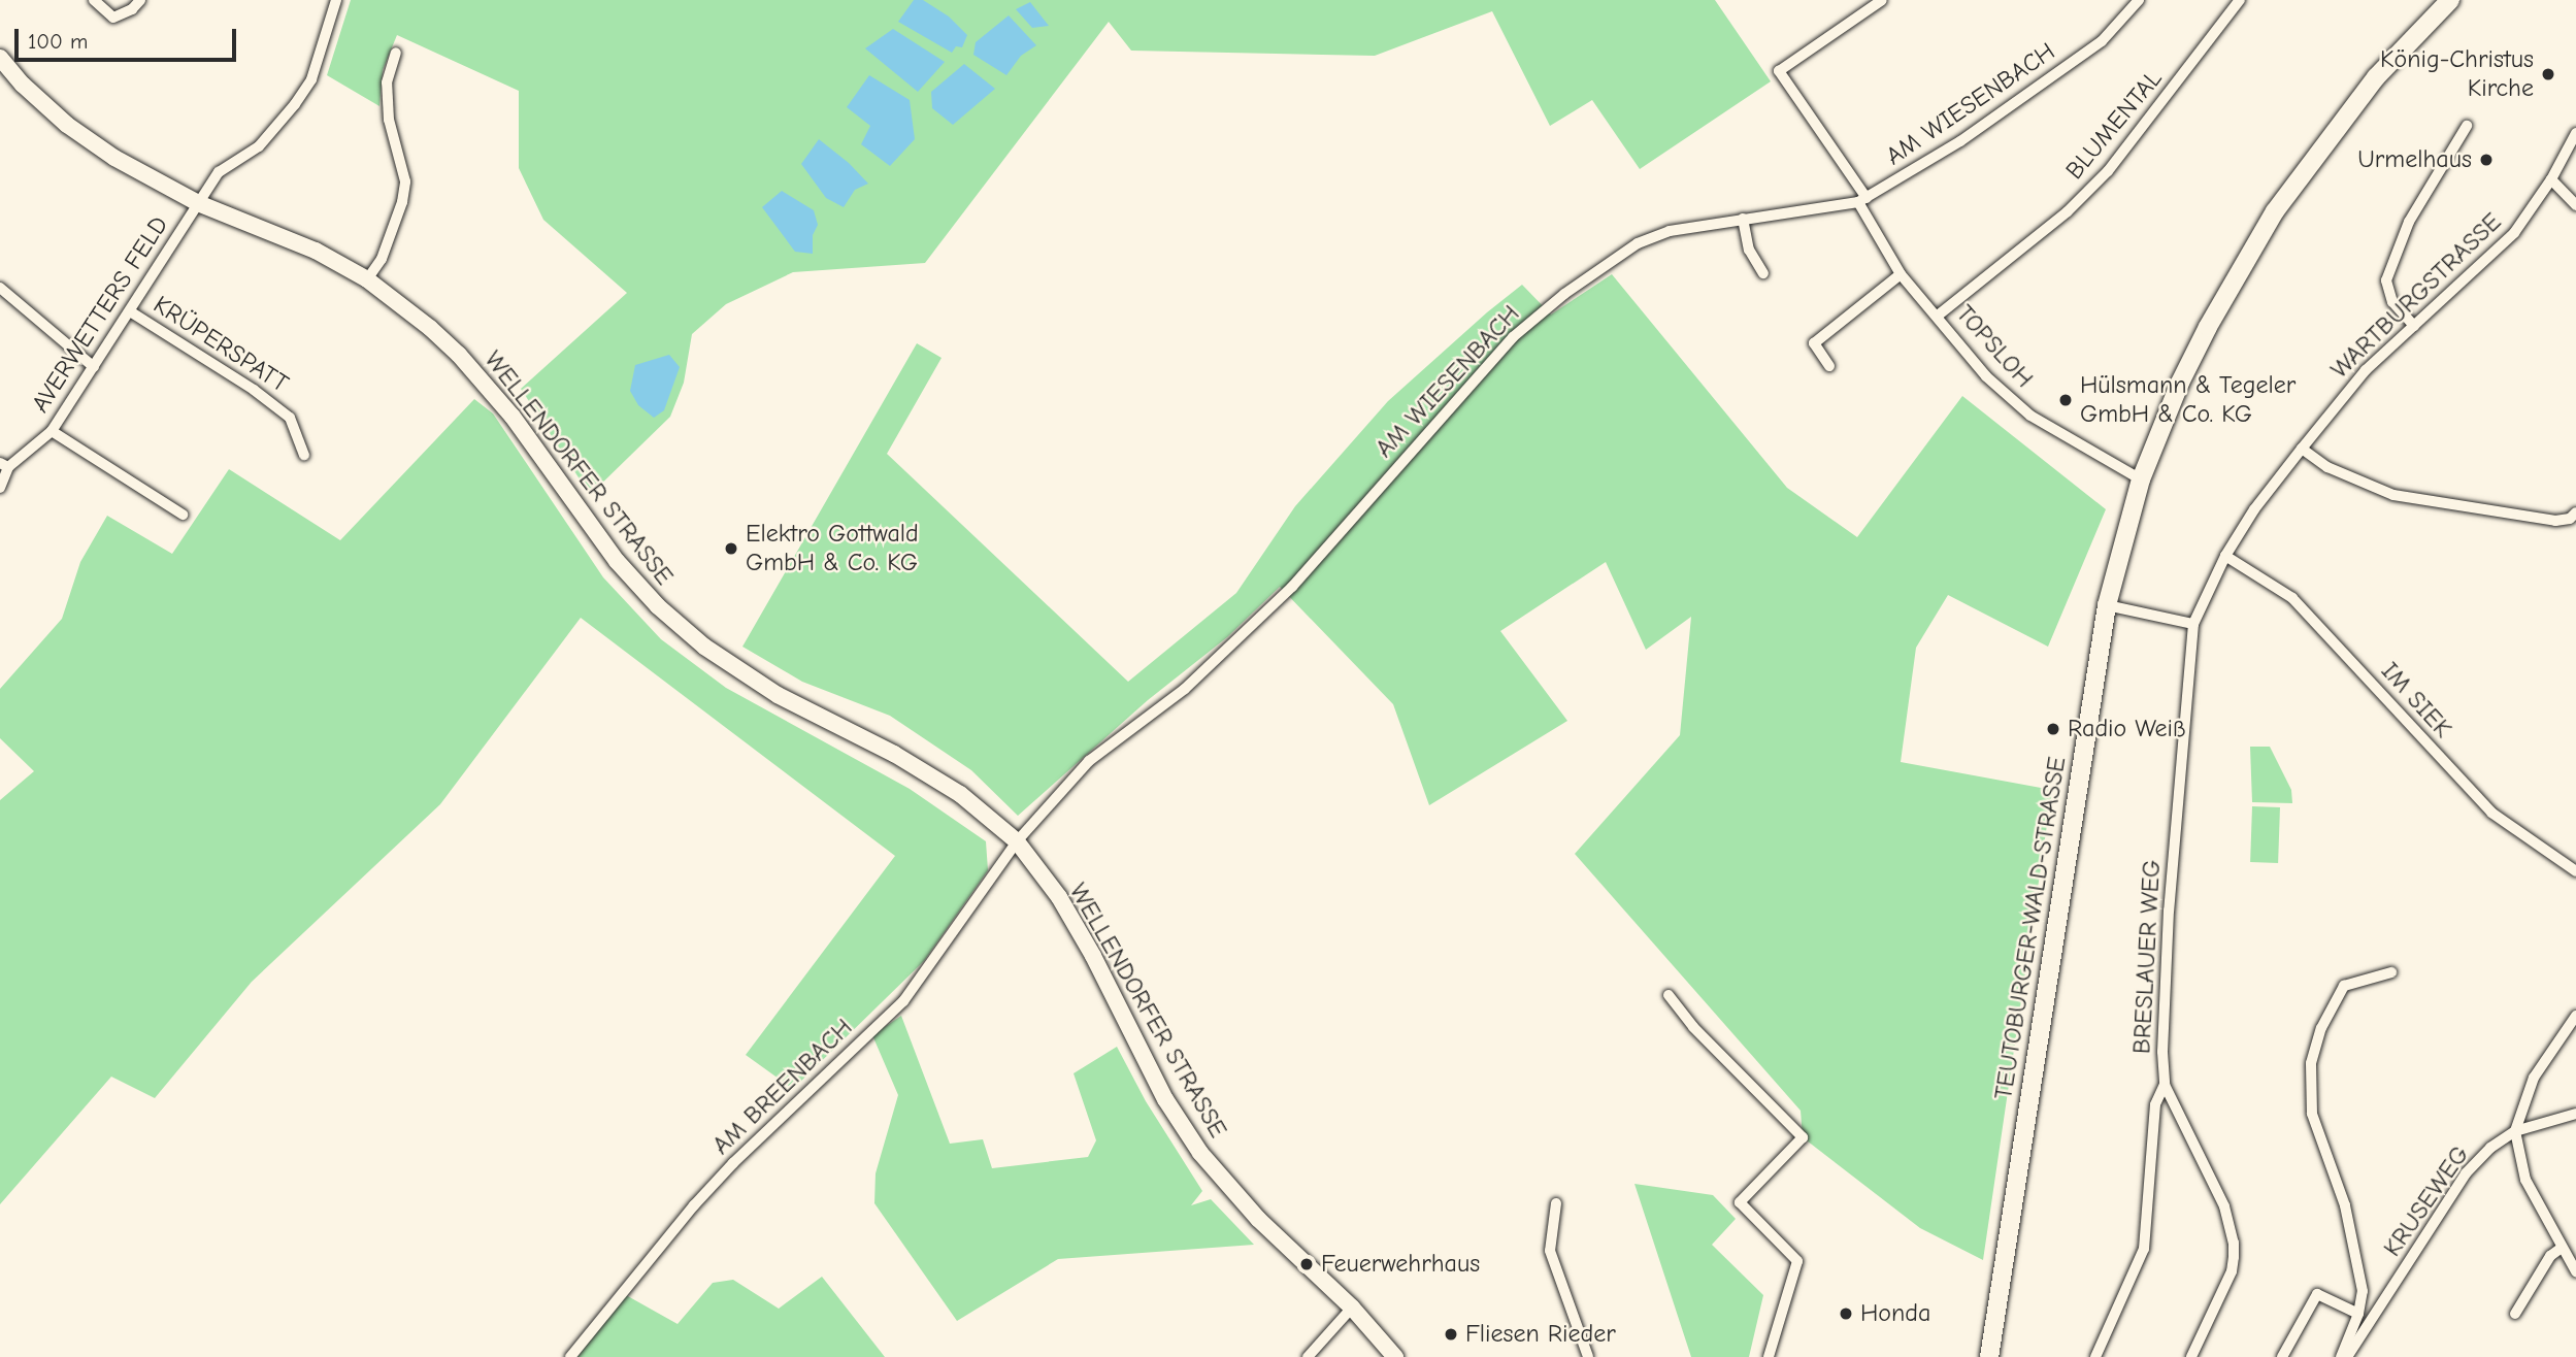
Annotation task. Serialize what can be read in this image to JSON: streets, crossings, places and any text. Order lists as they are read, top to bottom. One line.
{"streets":{"main road":["TEUTOBURGER-WALD-STRASSE"],"street":["AM WIESENBACH","BLUMENTAL","WARTBURGSTRASSE","AVERWETTERS FELD","KRÜPERSPATT","TOPSLOH","WELLENDORFER STRASSE","IM SIEK","BRESLAUER WEG","AM BREENBACH","KRUSEWEG"]},"crossings":[["AM WIESENBACH","TOPSLOH"],["AM WIESENBACH","WELLENDORFER STRASSE"],["AM WIESENBACH","AM BREENBACH"],["BLUMENTAL","TOPSLOH"],["WARTBURGSTRASSE","IM SIEK"],["WARTBURGSTRASSE","BRESLAUER WEG"],["AVERWETTERS FELD","KRÜPERSPATT"],["AVERWETTERS FELD","WELLENDORFER STRASSE"],["TOPSLOH","TEUTOBURGER-WALD-STRASSE"],["WELLENDORFER STRASSE","AM BREENBACH"]],"places":["König-Christus Kirche","Urmelhaus","Hülsmann & Tegeler GmbH & Co. KG","Elektro Gottwald GmbH & Co. KG","Radio Weiß","Feuerwehrhaus","Honda","Fliesen Rieder"],"scale_bar":"100 m"}
